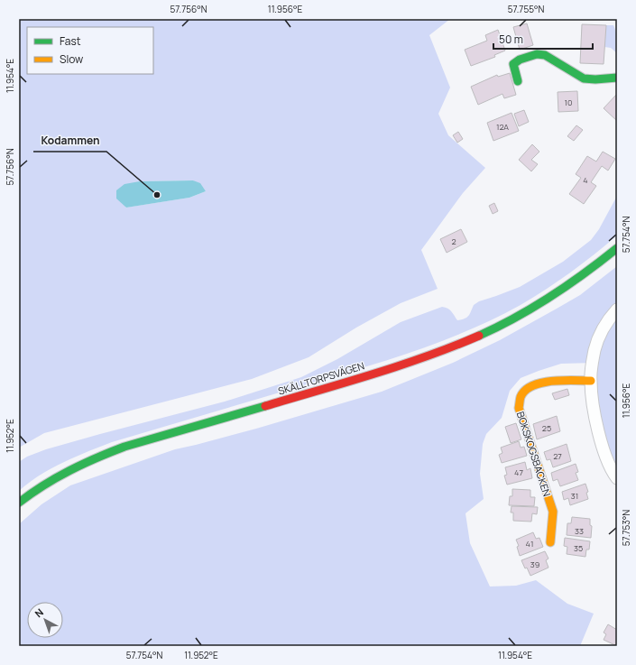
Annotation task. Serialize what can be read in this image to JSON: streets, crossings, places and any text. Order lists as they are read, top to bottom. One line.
{"streets":{"street":["SKÄLLTORPSVÄGEN","BOKSKOGSBACKEN"]},"places":["Kodammen"],"house_numbers":["10","12A","4","2","25","27","47","31","33","41","35","39"],"legend":["Fast","Slow"],"scale_bar":"50 m","north":"top left","coordinates":["57.756°N","11.956°E","57.755°N","11.954°E","57.754°N","11.952°E","57.753°N"]}
